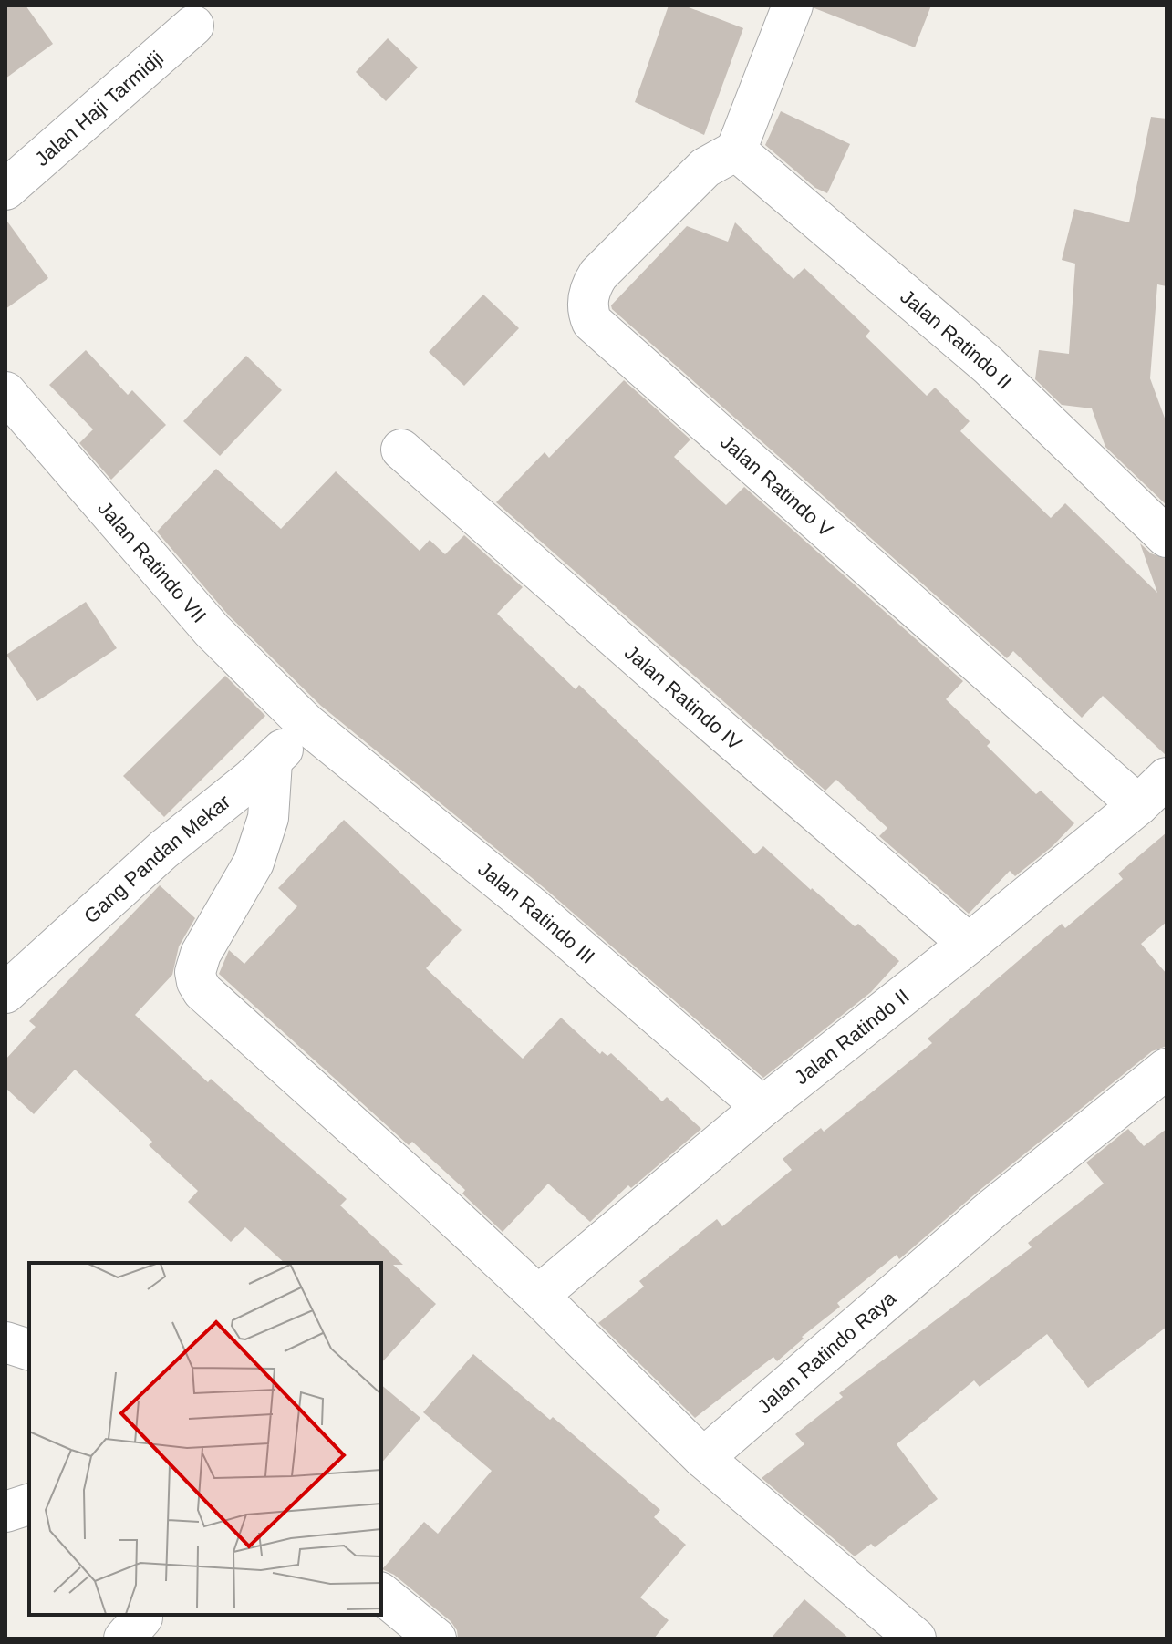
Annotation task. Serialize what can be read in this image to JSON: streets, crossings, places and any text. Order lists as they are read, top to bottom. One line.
{"streets":{"street":["Jalan Haji Tarmidji","Jalan Ratindo II","Jalan Ratindo V","Jalan Ratindo VII","Jalan Ratindo IV","Gang Pandan Mekar","Jalan Ratindo III","Jalan Ratindo Raya"]},"crossings":[["Jalan Ratindo II","Jalan Ratindo V"],["Jalan Ratindo II","Jalan Ratindo IV"],["Jalan Ratindo II","Jalan Ratindo III"],["Jalan Ratindo VII","Gang Pandan Mekar"],["Jalan Ratindo VII","Jalan Ratindo III"],["Gang Pandan Mekar","Jalan Ratindo III"]]}
